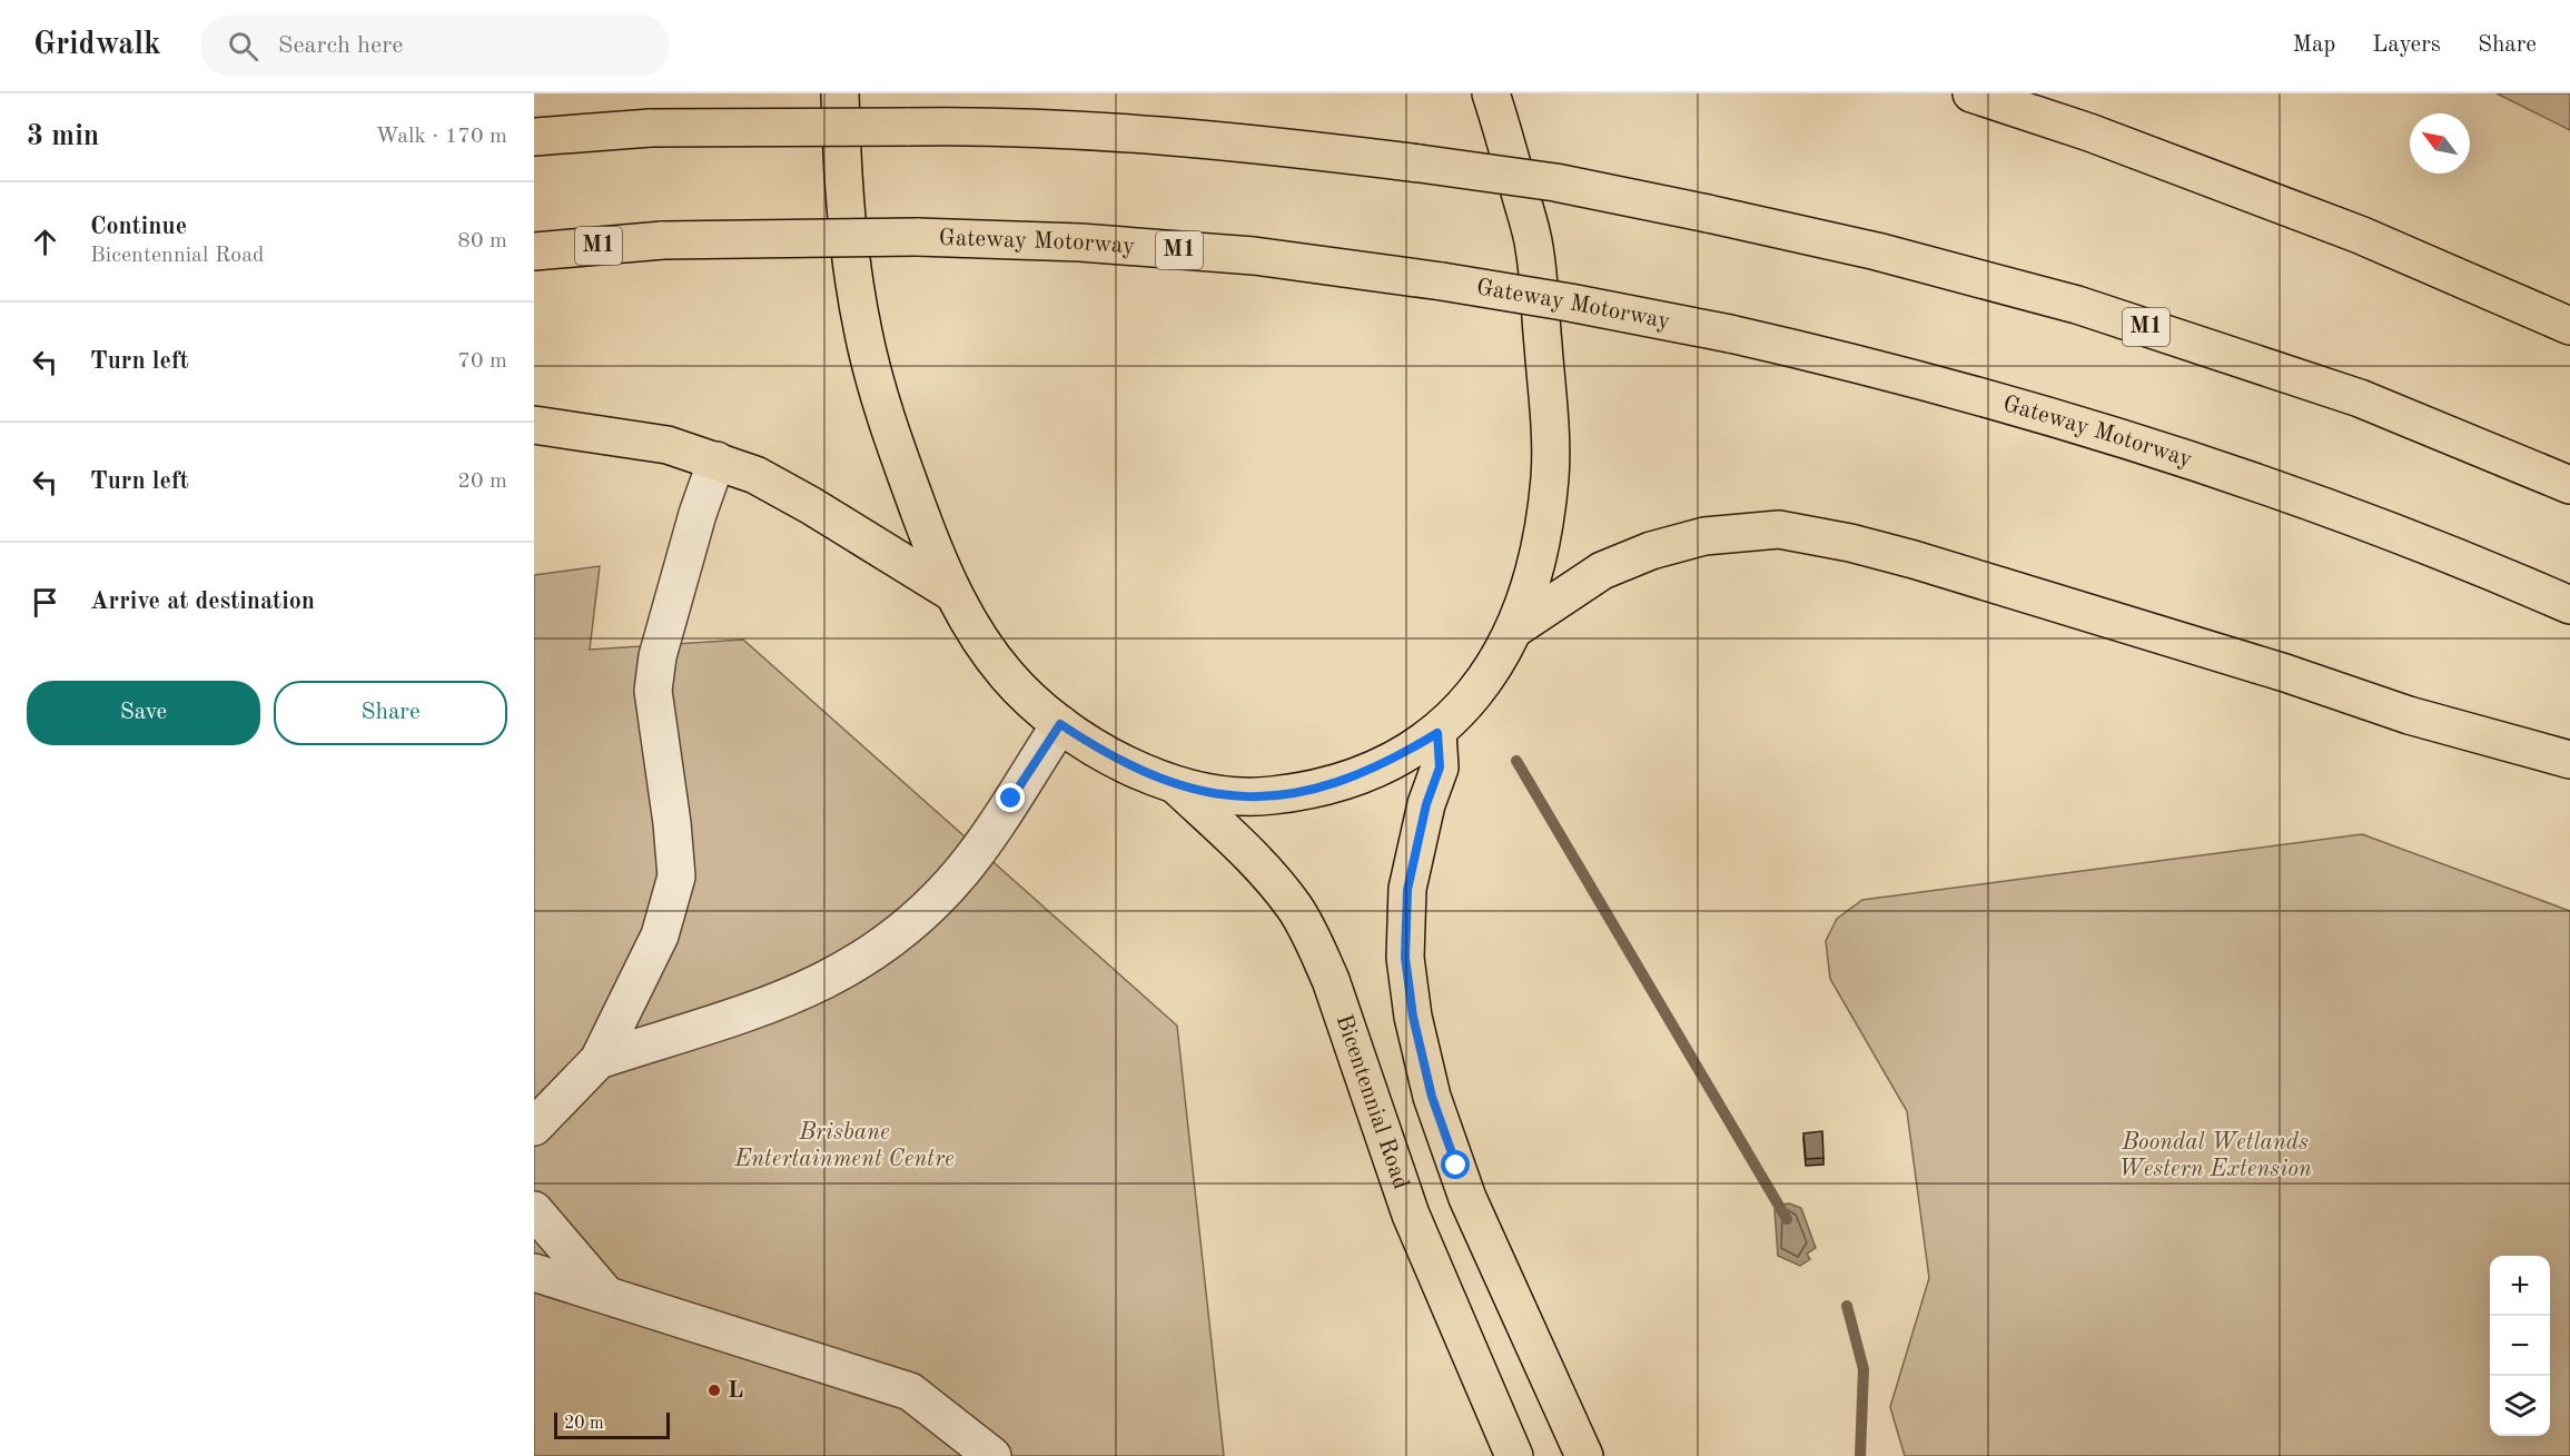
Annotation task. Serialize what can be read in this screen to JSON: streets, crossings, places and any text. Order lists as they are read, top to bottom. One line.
{"streets":{"main road":["Gateway Motorway","M1","Bicentennial Road"]},"parks":["Brisbane Entertainment Centre","Boondal Wetlands Western Extension"],"places":["L"],"scale_bar":"20 m","north":"top left","page":{"header":"Gridwalk","search":"Search here","nav":["Map","Layers","Share"],"heading":["3 min","Walk · 170 m"],"list":[["Continue","Bicentennial Road","80 m"],["Turn left","70 m"],["Turn left","20 m"],"Arrive at destination"],"buttons":["Save","Share"],"map_buttons":["+","−"],"scale":"20 m"}}
